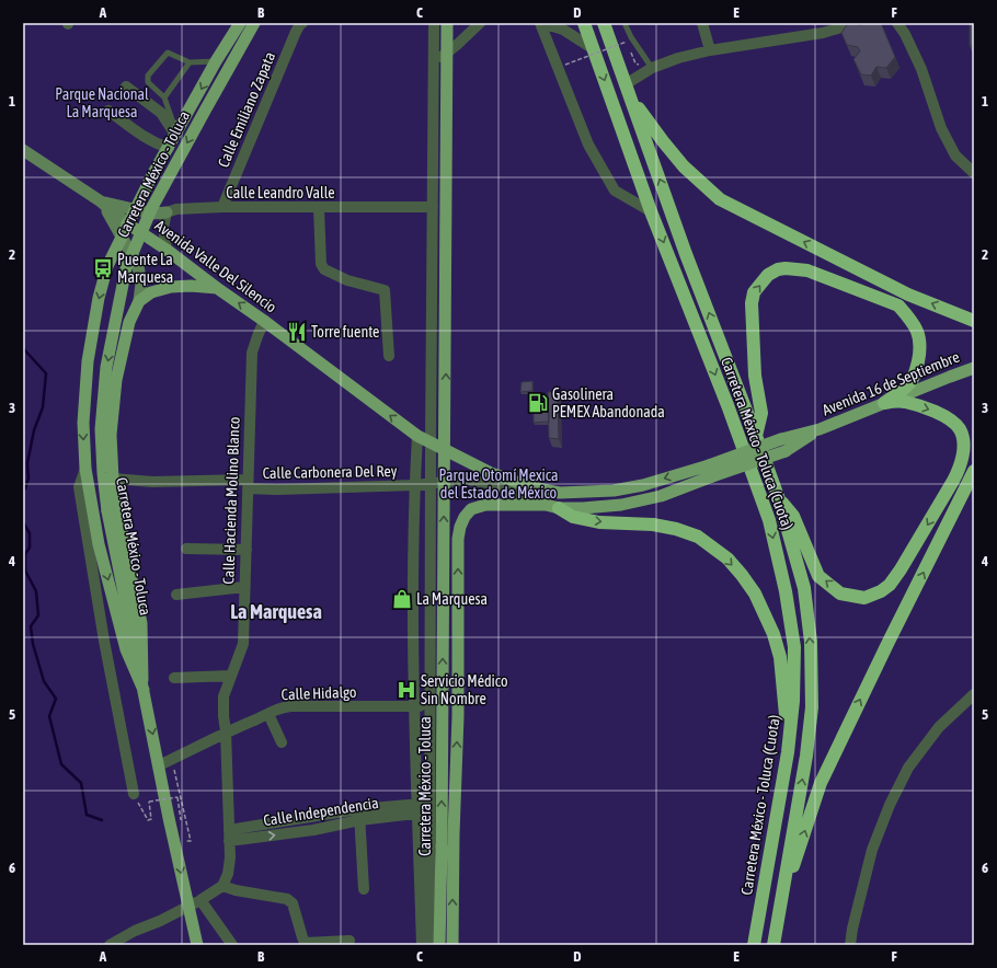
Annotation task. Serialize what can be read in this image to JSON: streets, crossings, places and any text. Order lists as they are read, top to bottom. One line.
{"streets":{"highway":["Carretera México - Toluca (Cuota)"],"main road":["Carretera México - Toluca","Avenida Valle Del Silencio","Avenida 16 de Septiembre"],"street":["Calle Emiliano Zapata","Calle Leandro Valle","Calle Carbonera Del Rey","Calle Hacienda Molino Blanco","Calle Hidalgo","Calle Independencia"]},"crossings":[["Calle Emiliano Zapata","Calle Leandro Valle"],["Carretera México - Toluca","Calle Hidalgo"],["Avenida Valle Del Silencio","Calle Hacienda Molino Blanco"],["Calle Carbonera Del Rey","Calle Hacienda Molino Blanco"],["Calle Hacienda Molino Blanco","Calle Hidalgo"],["Calle Hacienda Molino Blanco","Calle Independencia"]],"one_way":["Avenida Valle Del Silencio"],"districts":["La Marquesa"],"parks":["Parque Nacional La Marquesa","Parque Otomí Mexica del Estado de México"],"places":{"bus stop":["Puente La Marquesa"],"restaurant":["Torre fuente"],"fuel station":["Gasolinera PEMEX Abandonada"],"shop":["La Marquesa"],"hospital":["Servicio Médico Sin Nombre"]},"grid":{"columns":["A","B","C","D","E","F"],"rows":["1","2","3","4","5","6"]}}
